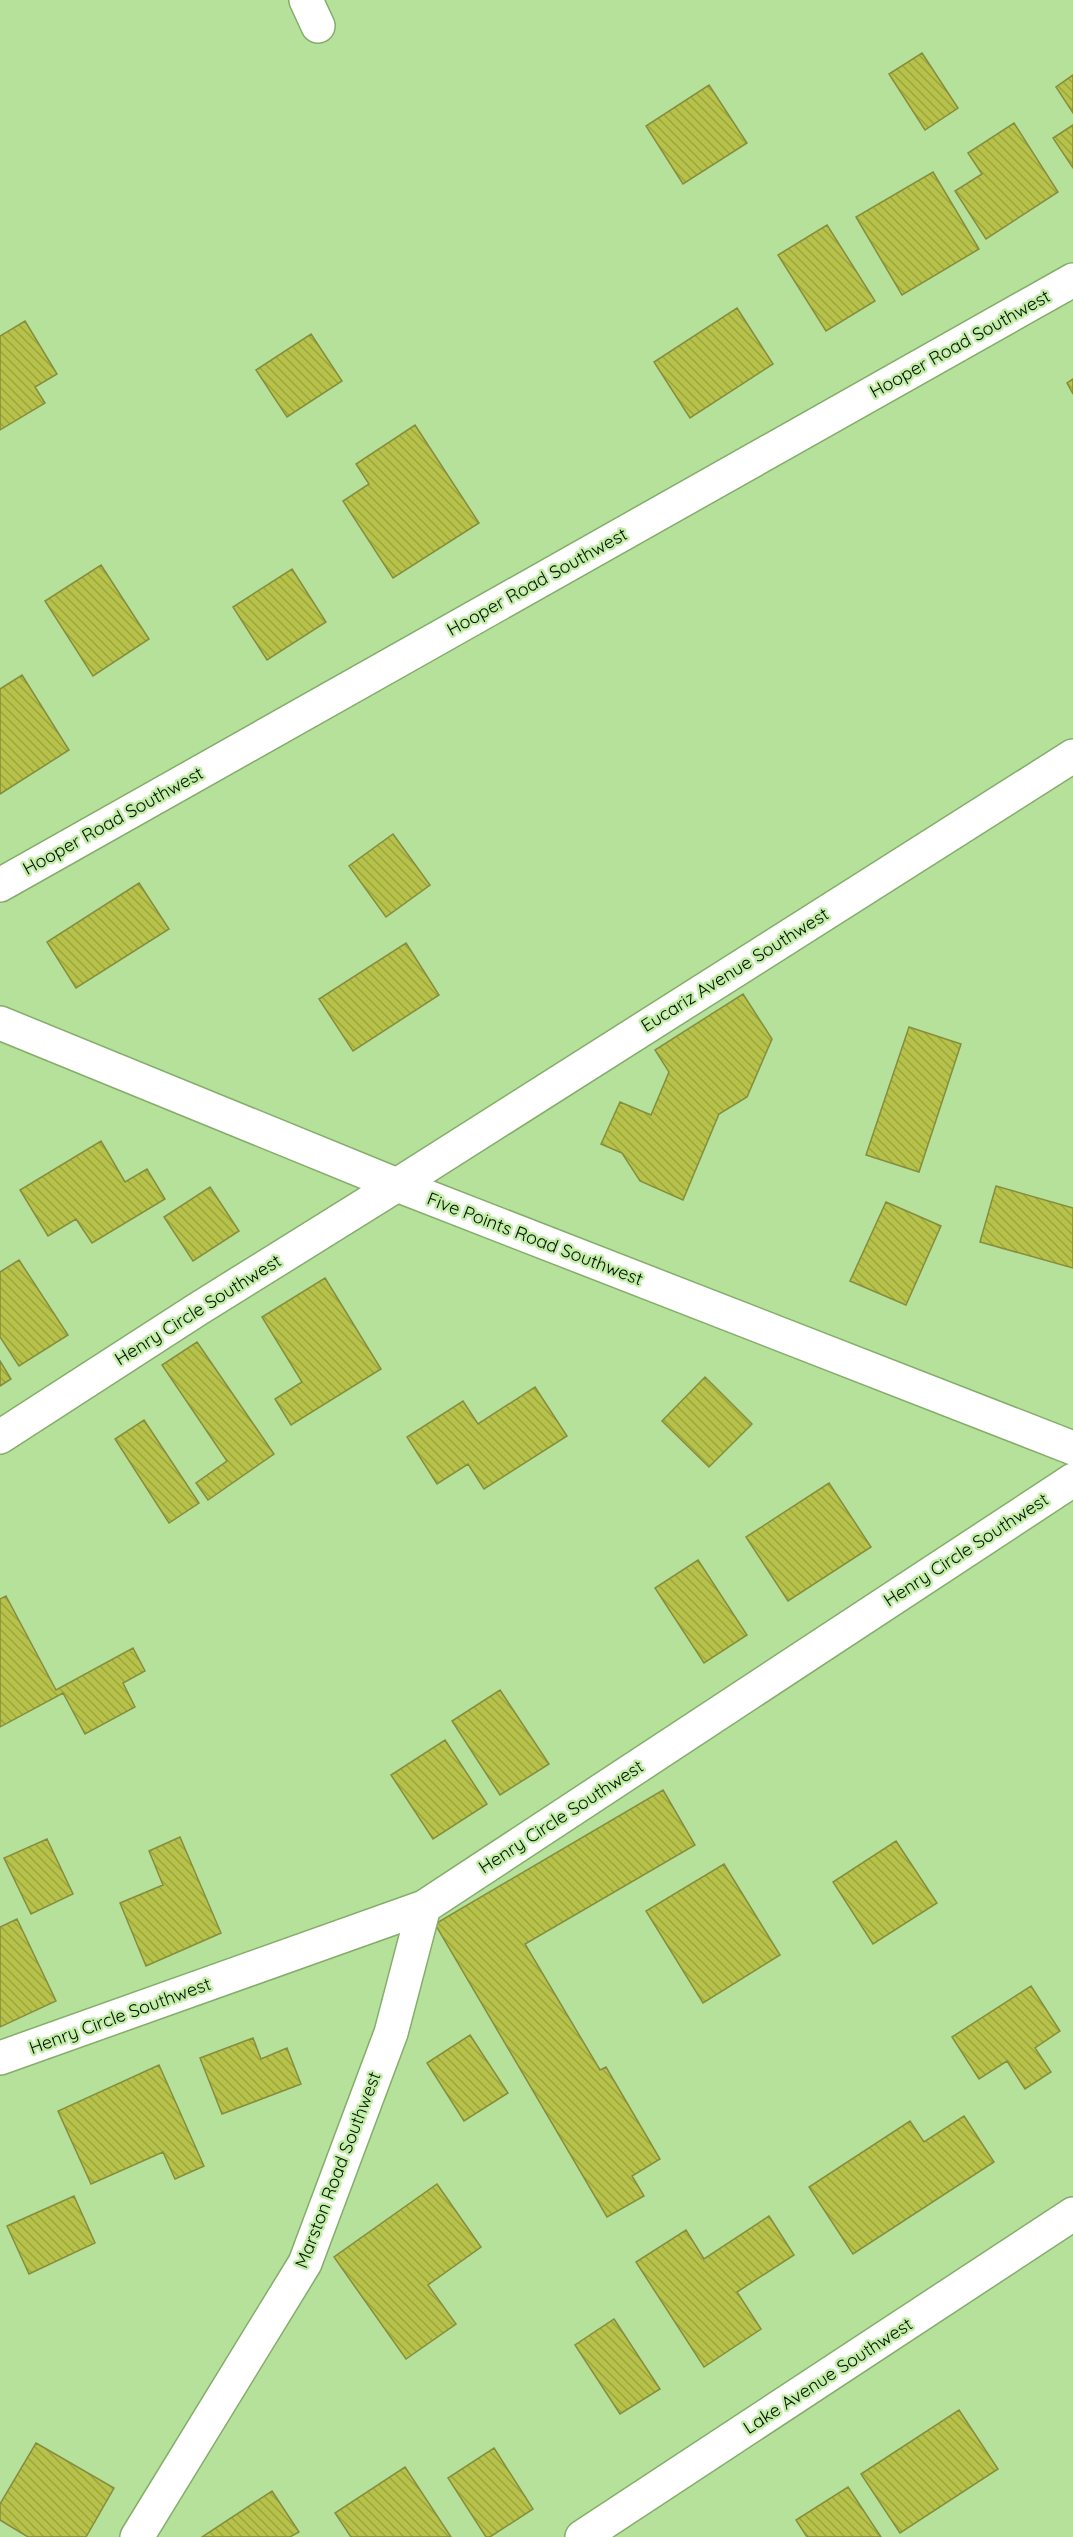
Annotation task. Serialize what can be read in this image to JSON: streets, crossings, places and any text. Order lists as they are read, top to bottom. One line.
{"streets":{"street":["Hooper Road Southwest","Eucariz Avenue Southwest","Five Points Road Southwest","Henry Circle Southwest","Marston Road Southwest","Lake Avenue Southwest"]},"crossings":[["Eucariz Avenue Southwest","Five Points Road Southwest"],["Eucariz Avenue Southwest","Henry Circle Southwest"],["Five Points Road Southwest","Henry Circle Southwest"],["Henry Circle Southwest","Marston Road Southwest"]]}
